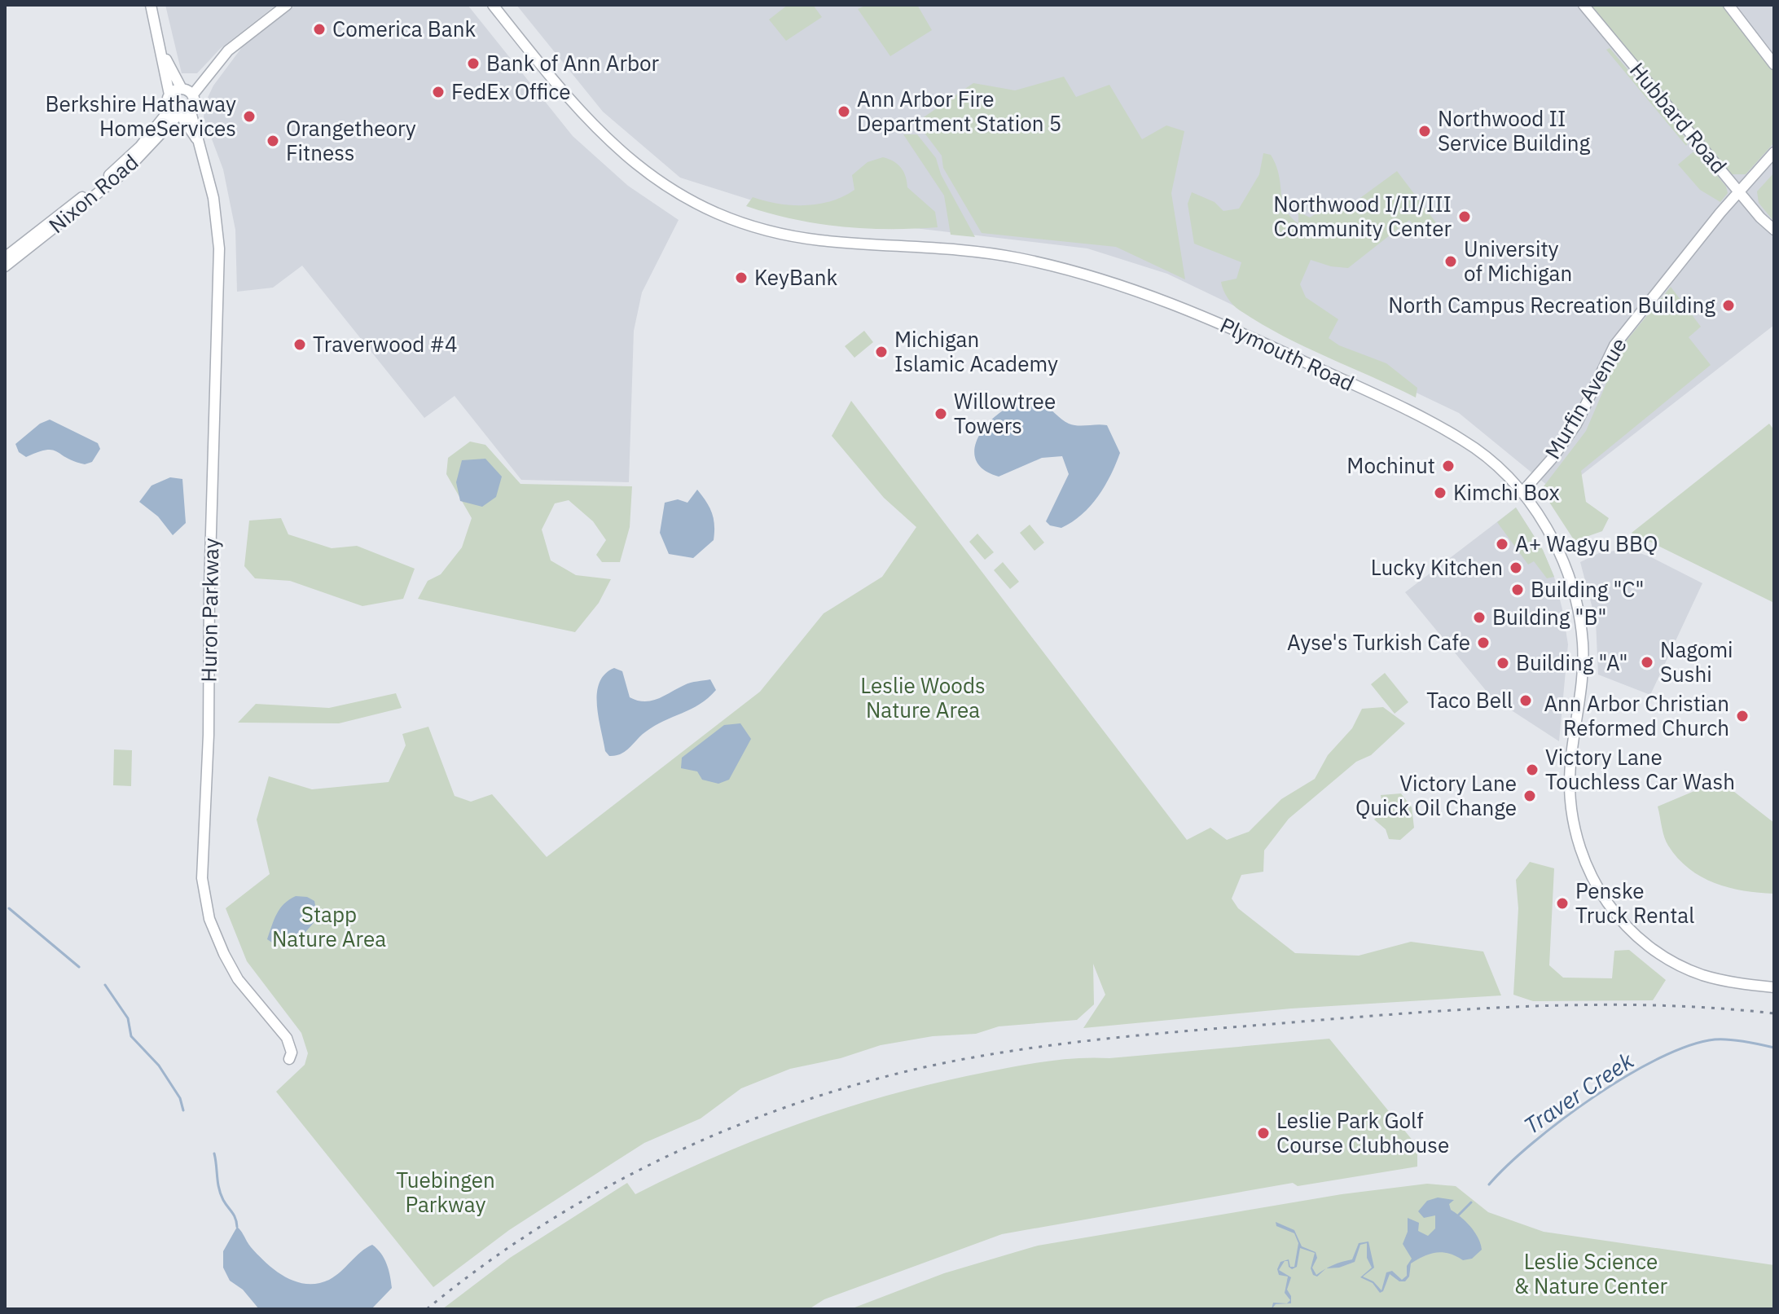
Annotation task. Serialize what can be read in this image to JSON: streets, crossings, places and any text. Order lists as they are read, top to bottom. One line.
{"streets":{"main road":["Hubbard Road","Nixon Road","Plymouth Road","Murfin Avenue","Huron Parkway"]},"crossings":[["Hubbard Road","Murfin Avenue"],["Nixon Road","Huron Parkway"],["Plymouth Road","Murfin Avenue"]],"water":["Traver Creek"],"parks":["Leslie Woods Nature Area","Stapp Nature Area","Tuebingen Parkway","Leslie Science & Nature Center"],"places":["Comerica Bank","Bank of Ann Arbor","FedEx Office","Ann Arbor Fire Department Station 5","Berkshire Hathaway HomeServices","Northwood II Service Building","Orangetheory Fitness","Northwood I/II/III Community Center","University of Michigan","KeyBank","North Campus Recreation Building","Traverwood #4","Michigan Islamic Academy","Willowtree Towers","Mochinut","Kimchi Box","A+ Wagyu BBQ","Lucky Kitchen","Building \"C\"","Building \"B\"","Ayse's Turkish Cafe","Nagomi Sushi","Building \"A\"","Taco Bell","Ann Arbor Christian Reformed Church","Victory Lane Touchless Car Wash","Victory Lane Quick Oil Change","Penske Truck Rental","Leslie Park Golf Course Clubhouse"]}
